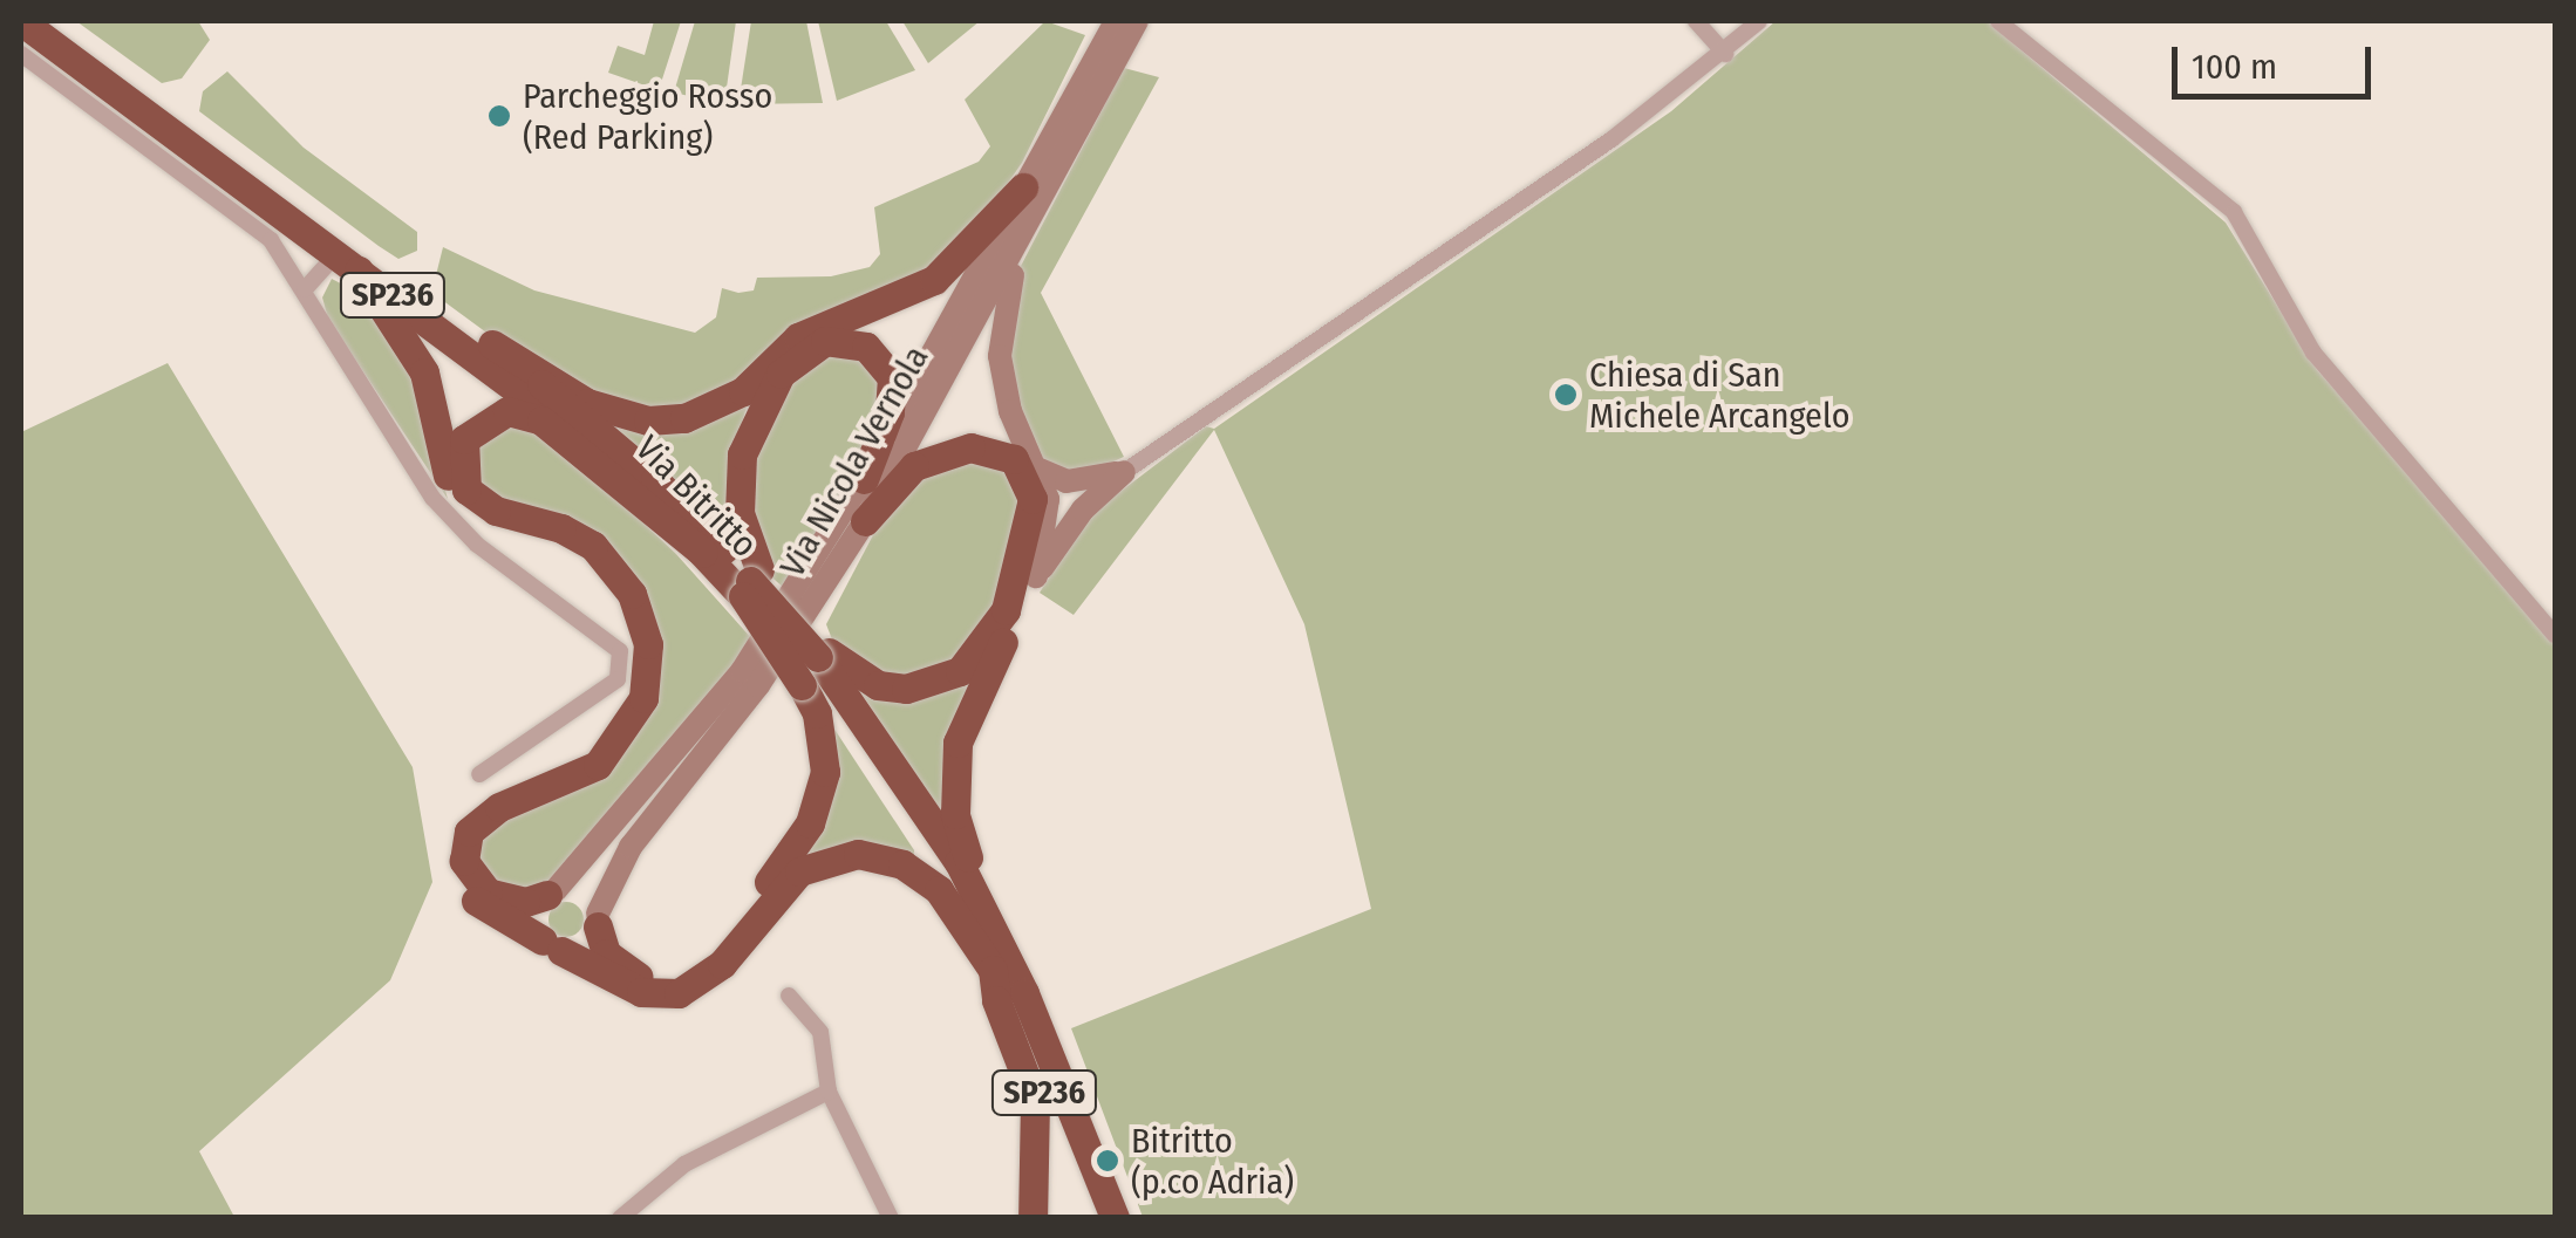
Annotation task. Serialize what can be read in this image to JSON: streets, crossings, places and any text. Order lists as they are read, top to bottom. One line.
{"streets":{"highway":["SP236","Via Bitritto"],"main road":["Via Nicola Vernola"]},"places":["Parcheggio Rosso (Red Parking)","Chiesa di San Michele Arcangelo","Bitritto (p.co Adria)"],"scale_bar":"100 m"}
